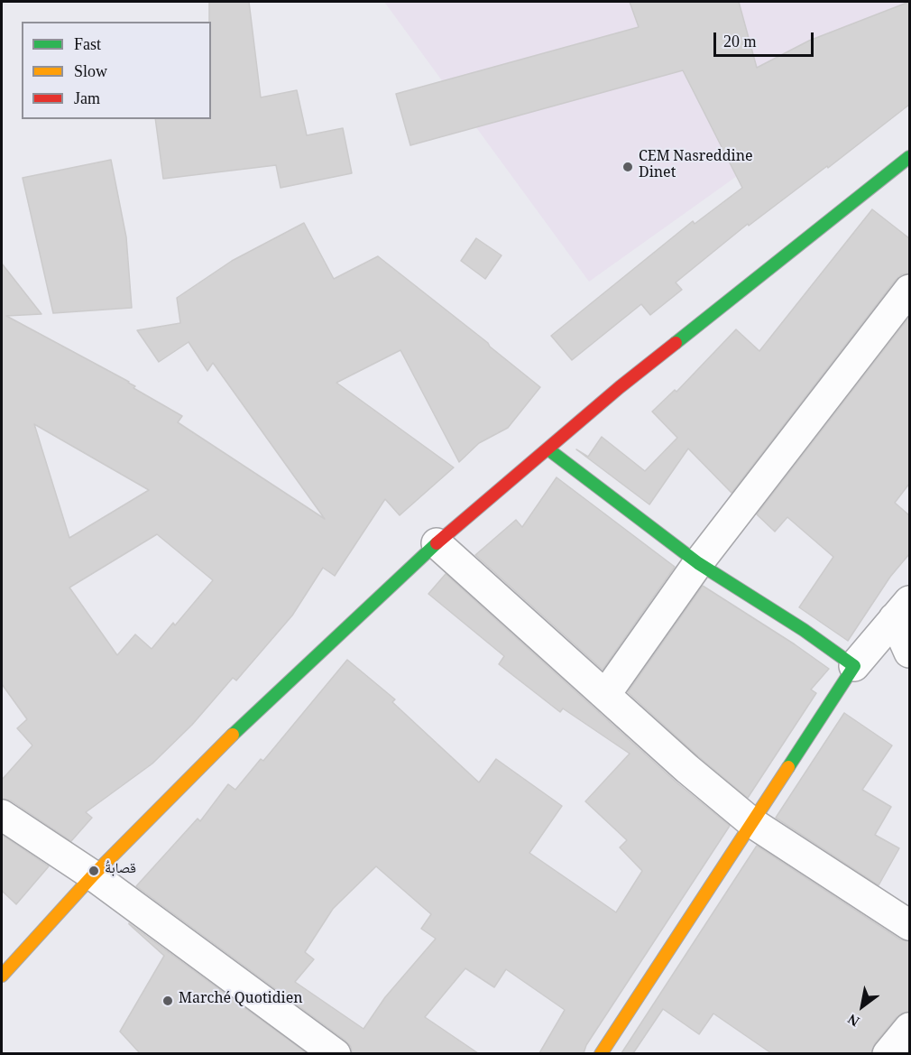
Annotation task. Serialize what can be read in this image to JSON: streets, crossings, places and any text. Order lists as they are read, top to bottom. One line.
{"places":["CEM Nasreddine Dinet","قصابةُ","Marché Quotidien"],"legend":["Fast","Slow","Jam"],"scale_bar":"20 m","north":"bottom left"}
